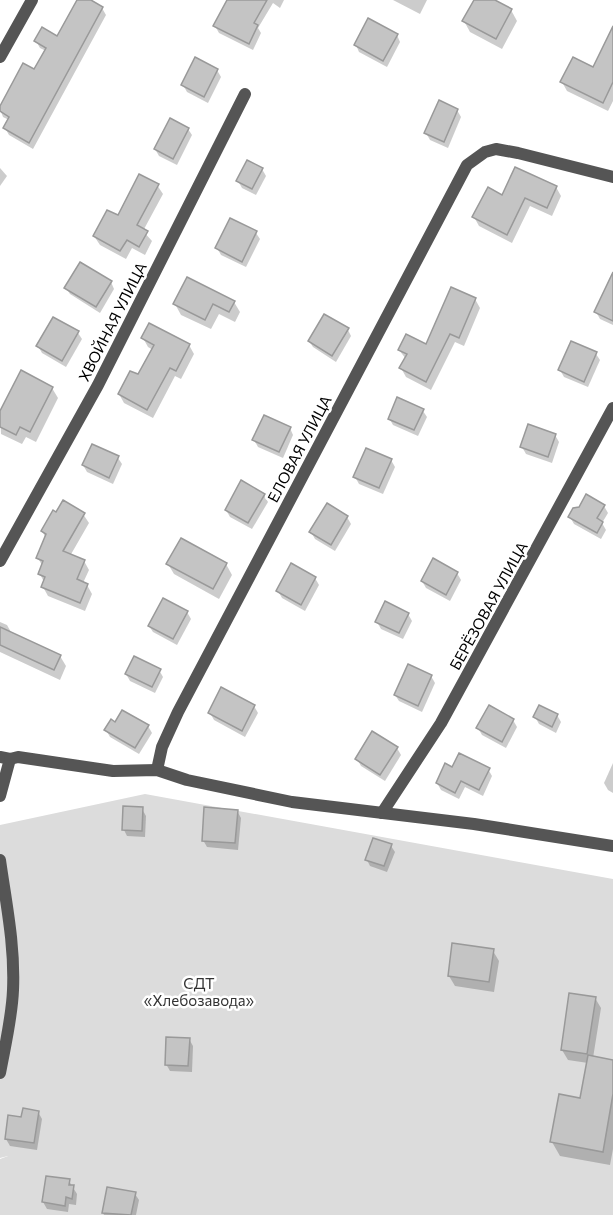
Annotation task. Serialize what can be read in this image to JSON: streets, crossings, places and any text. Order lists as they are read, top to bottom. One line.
{"streets":{"street":["ХВОЙНАЯ УЛИЦА","ЕЛОВАЯ УЛИЦА","БЕРЁЗОВАЯ УЛИЦА"]},"parks":["СДТ «Хлебозавода»"]}
